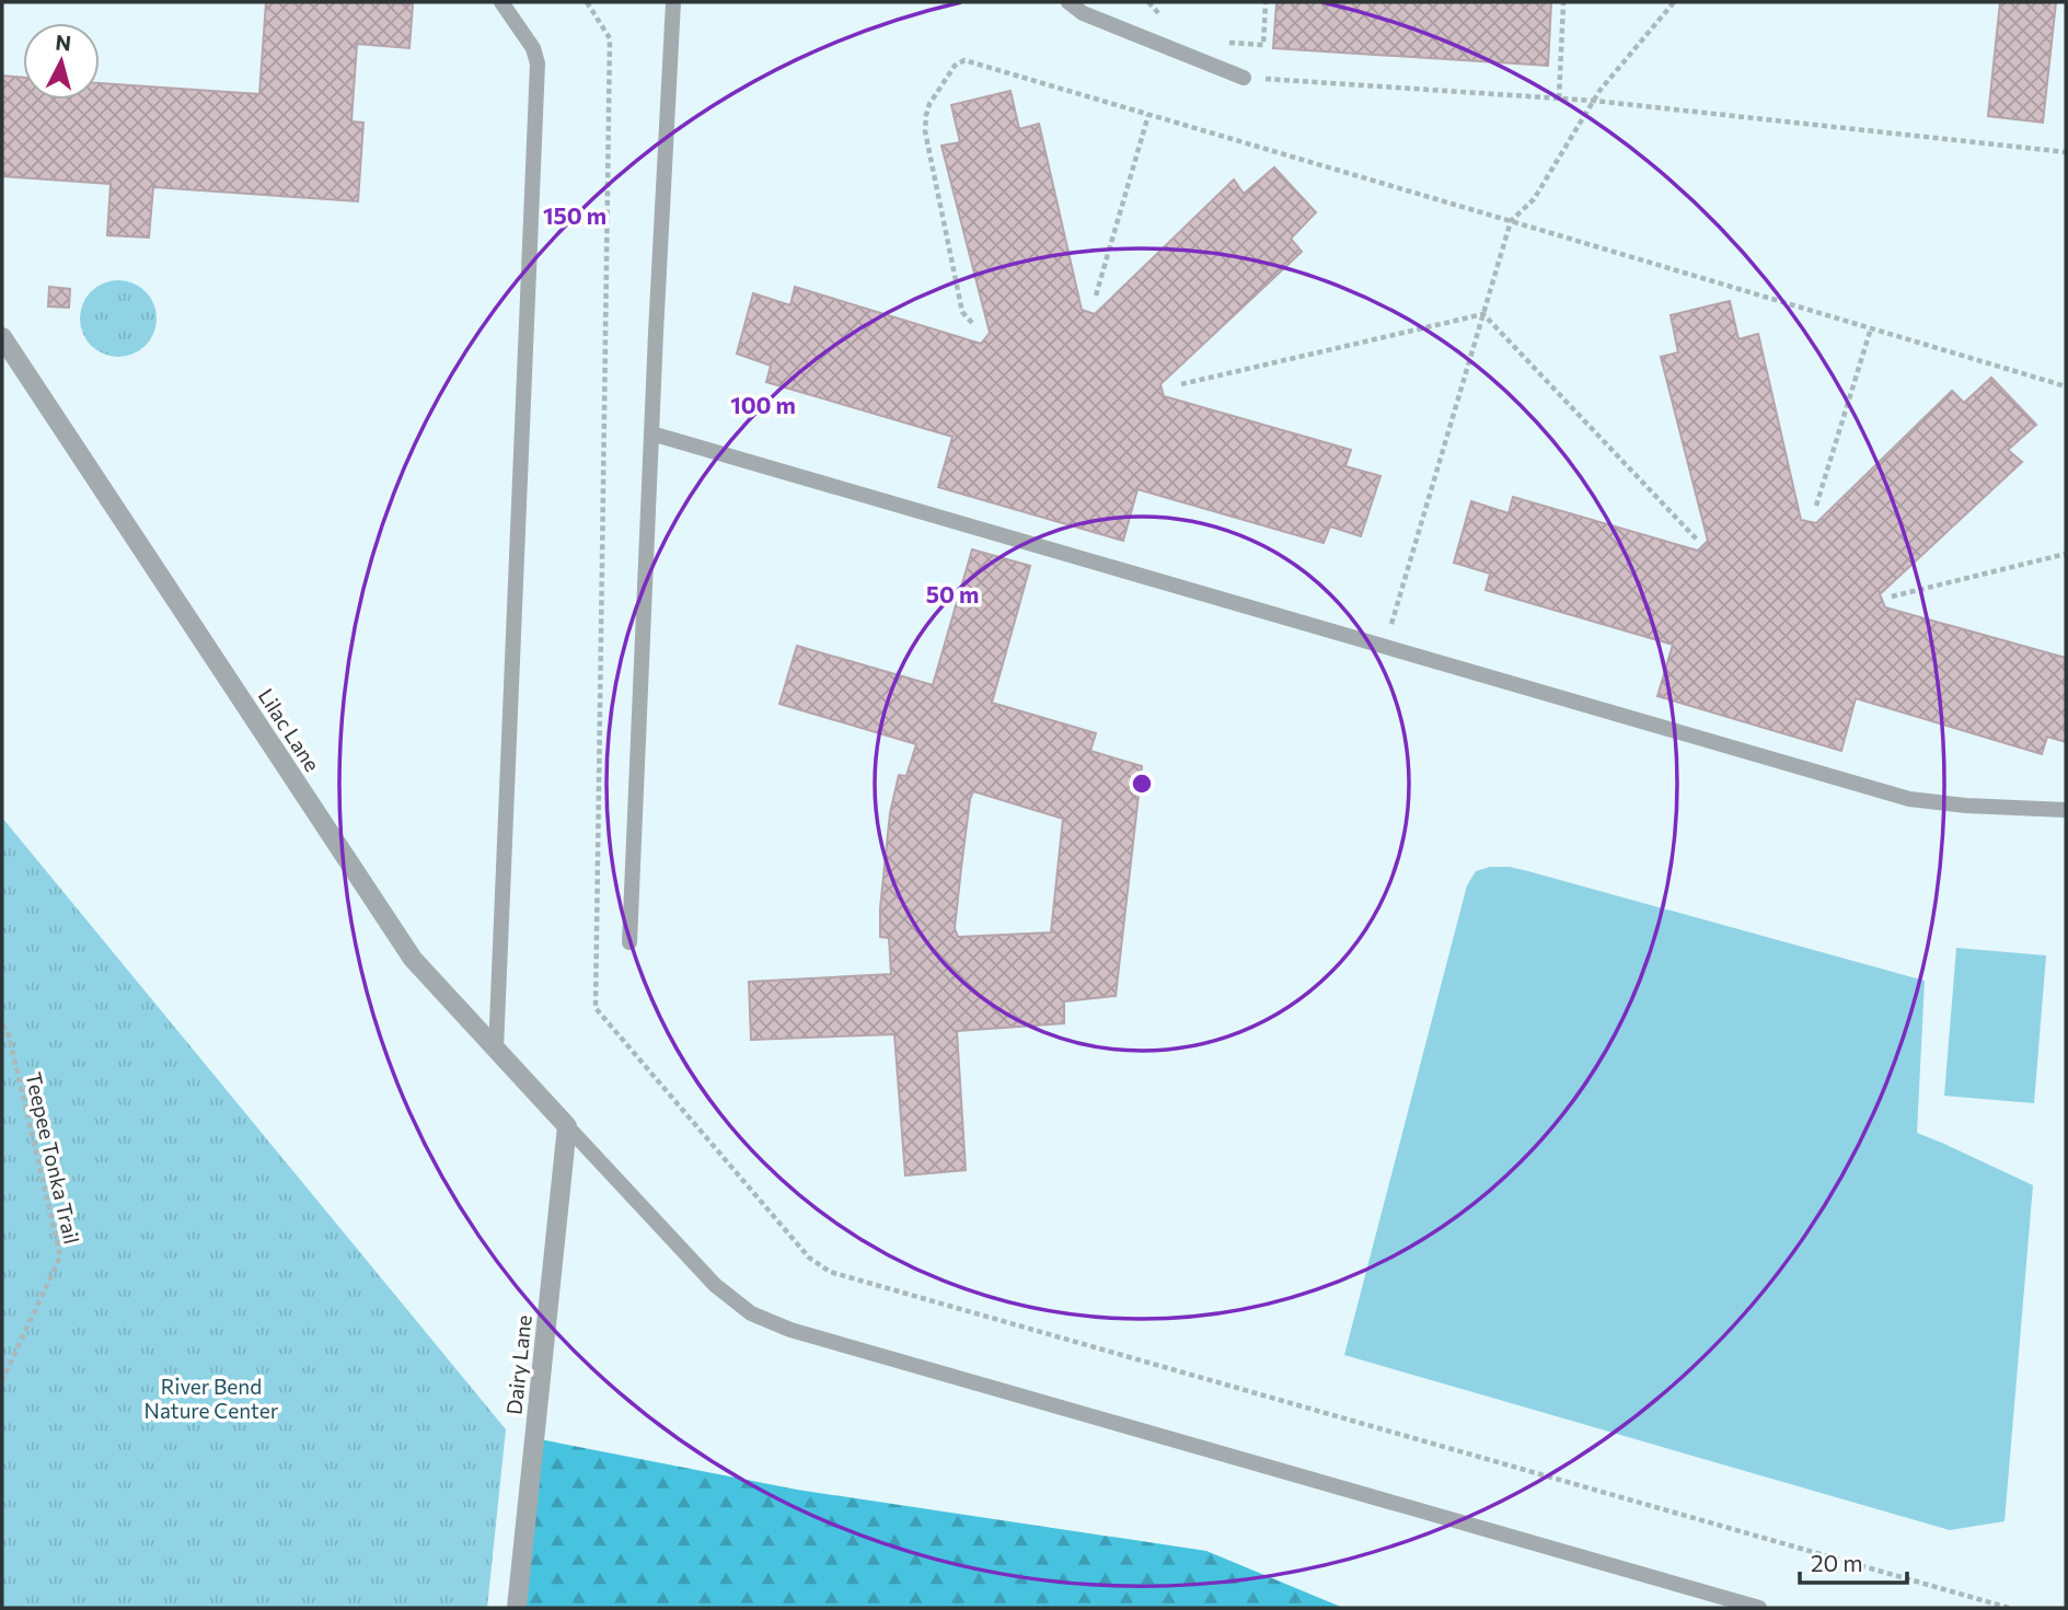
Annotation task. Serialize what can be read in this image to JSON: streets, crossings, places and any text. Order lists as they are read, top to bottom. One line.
{"streets":{"street":["Lilac Lane","Dairy Lane"],"path":["Teepee Tonka Trail"]},"crossings":[["Lilac Lane","Dairy Lane"]],"parks":["River Bend Nature Center"],"scale_bar":"20 m","north":"top","rings":["150 m","100 m","50 m"]}
